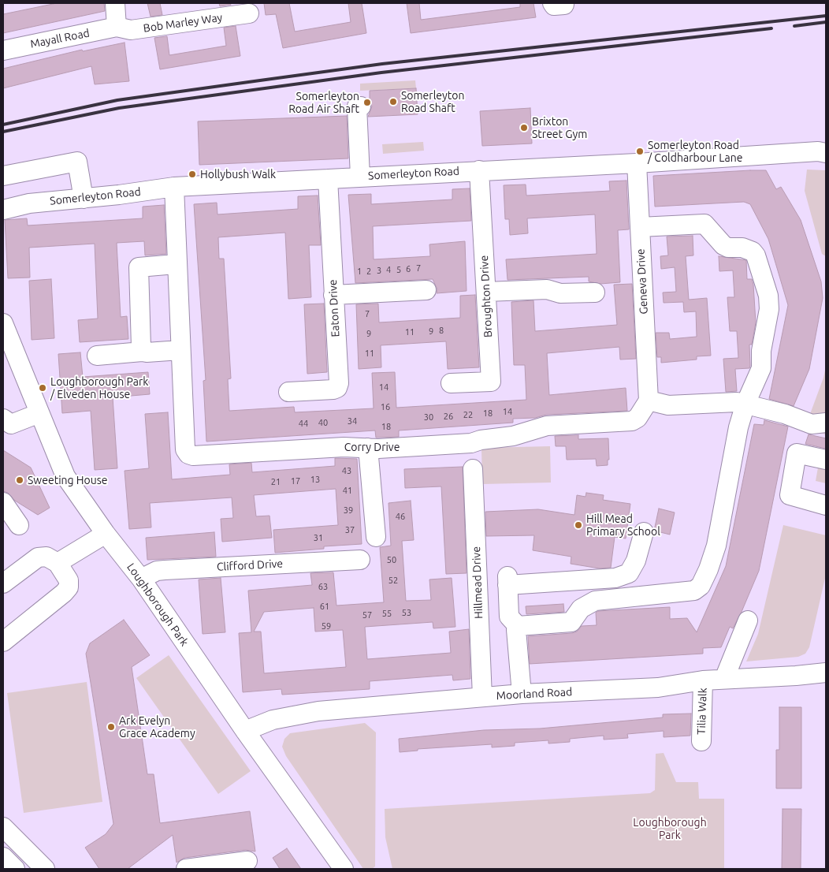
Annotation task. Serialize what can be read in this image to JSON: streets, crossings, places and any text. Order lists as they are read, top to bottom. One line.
{"streets":{"street":["Bob Marley Way","Mayall Road","Somerleyton Road","Geneva Drive","Broughton Drive","Eaton Drive","Corry Drive","Clifford Drive","Hillmead Drive","Loughborough Park","Moorland Road","Tilia Walk"]},"crossings":[["Bob Marley Way","Mayall Road"],["Somerleyton Road","Geneva Drive"],["Somerleyton Road","Broughton Drive"],["Somerleyton Road","Eaton Drive"],["Somerleyton Road","Corry Drive"],["Geneva Drive","Corry Drive"],["Clifford Drive","Loughborough Park"],["Hillmead Drive","Moorland Road"],["Loughborough Park","Moorland Road"],["Moorland Road","Tilia Walk"]],"parks":["Loughborough Park"],"places":["Somerleyton Road Shaft","Somerleyton Road Air Shaft","Brixton Street Gym","Somerleyton Road / Coldharbour Lane","Hollybush Walk","Loughborough Park / Elveden House","Sweeting House","Hill Mead Primary School","Ark Evelyn Grace Academy"],"house_numbers":["7","6","4","5","3","1","2","7","8","9","11","9","11","14","16","14","18","22","26","30","34","40","44","18","43","13","17","21","41","39","46","37","31","50","52","63","61","53","55","57","59"]}
